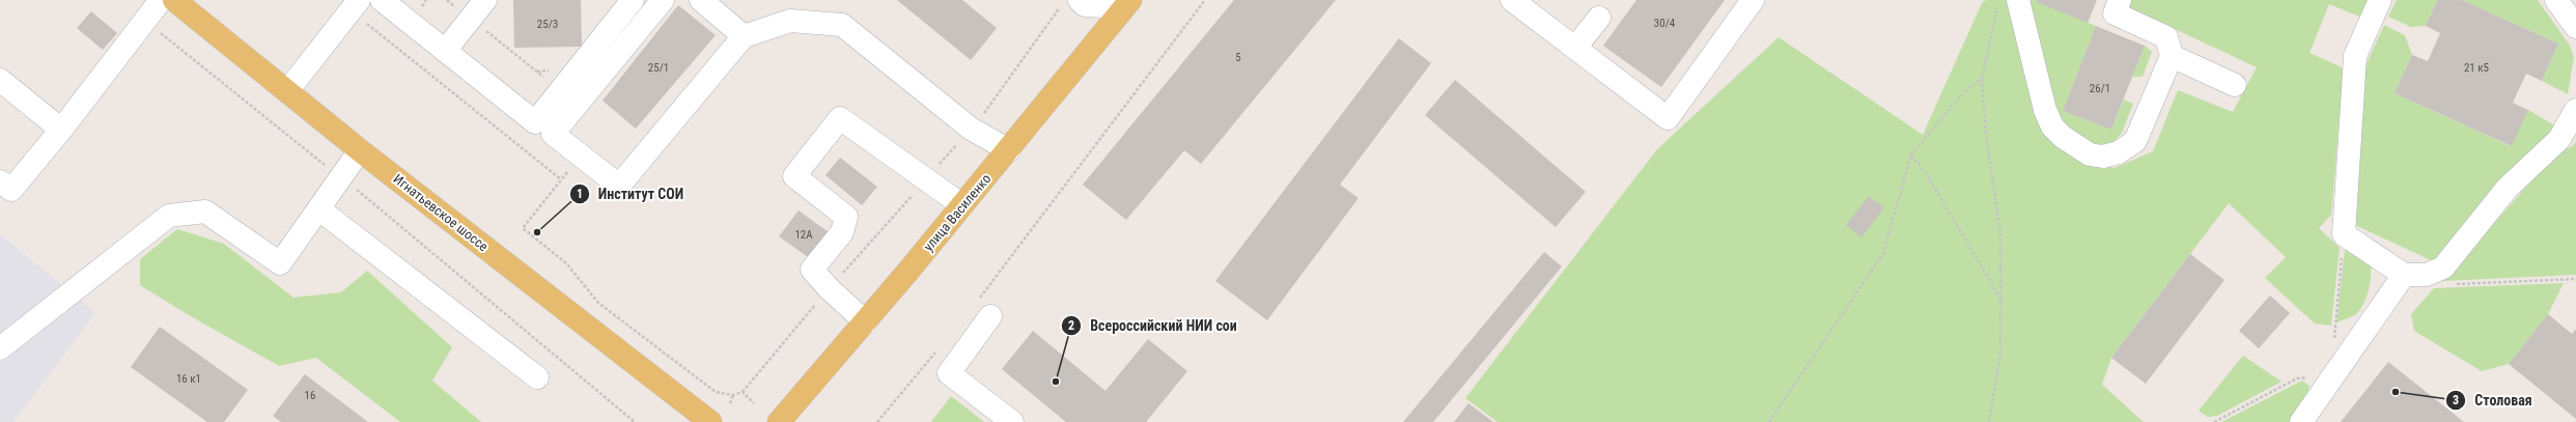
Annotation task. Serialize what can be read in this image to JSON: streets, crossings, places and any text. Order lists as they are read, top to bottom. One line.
{"streets":{"main road":["Игнатьевское шоссе","улица Василенко"]},"places":["Институт СОИ","Всероссийский НИИ сои","Столовая"],"house_numbers":["30/4","25/3","5","25/1","21 к5","26/1","12А","16 к1","16"]}
